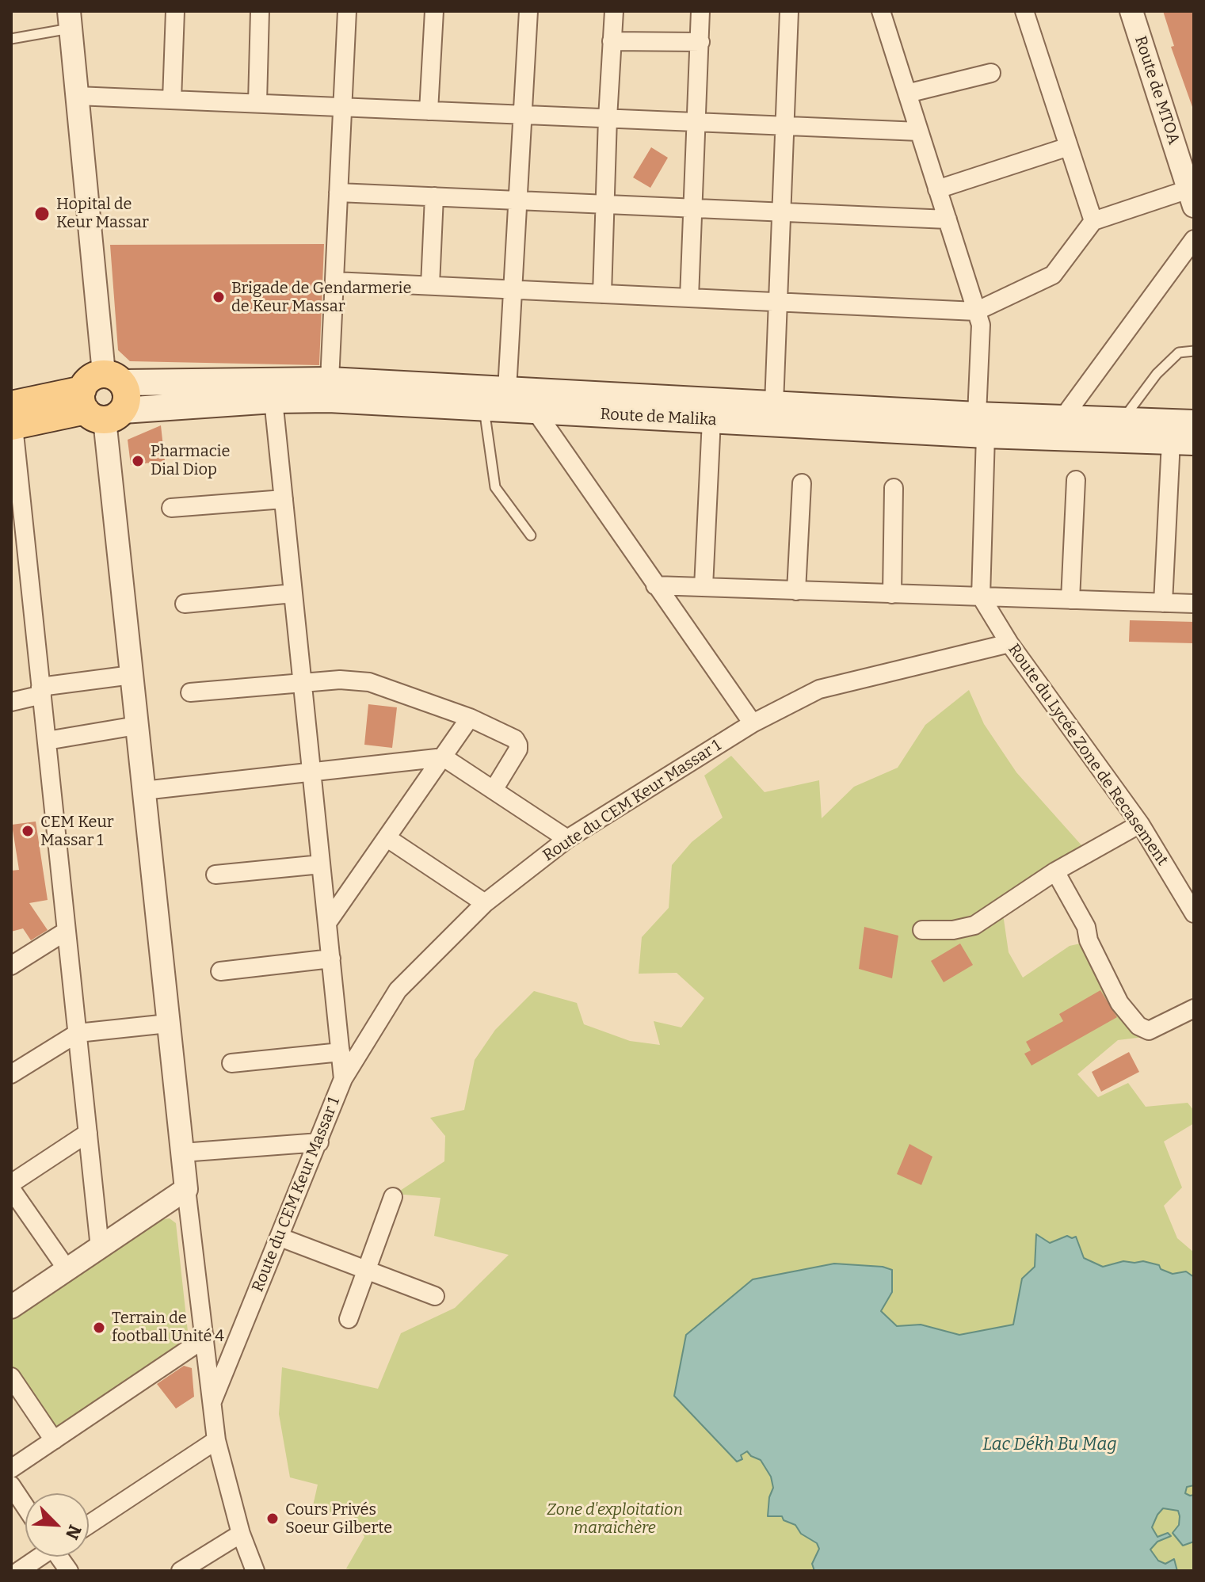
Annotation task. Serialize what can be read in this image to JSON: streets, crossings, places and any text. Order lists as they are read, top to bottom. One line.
{"streets":{"main road":["Route de Malika"],"street":["Route de MTOA","Route du Lycée Zone de Recasement","Route du CEM Keur Massar 1"]},"crossings":[["Route du Lycée Zone de Recasement","Route du CEM Keur Massar 1"]],"water":["Lac Dékh Bu Mag"],"parks":["Zone d'exploitation maraichère"],"places":["Hopital de Keur Massar","Brigade de Gendarmerie de Keur Massar","Pharmacie Dial Diop","CEM Keur Massar 1","Terrain de football Unité 4","Cours Privés Soeur Gilberte"],"north":"bottom right"}
